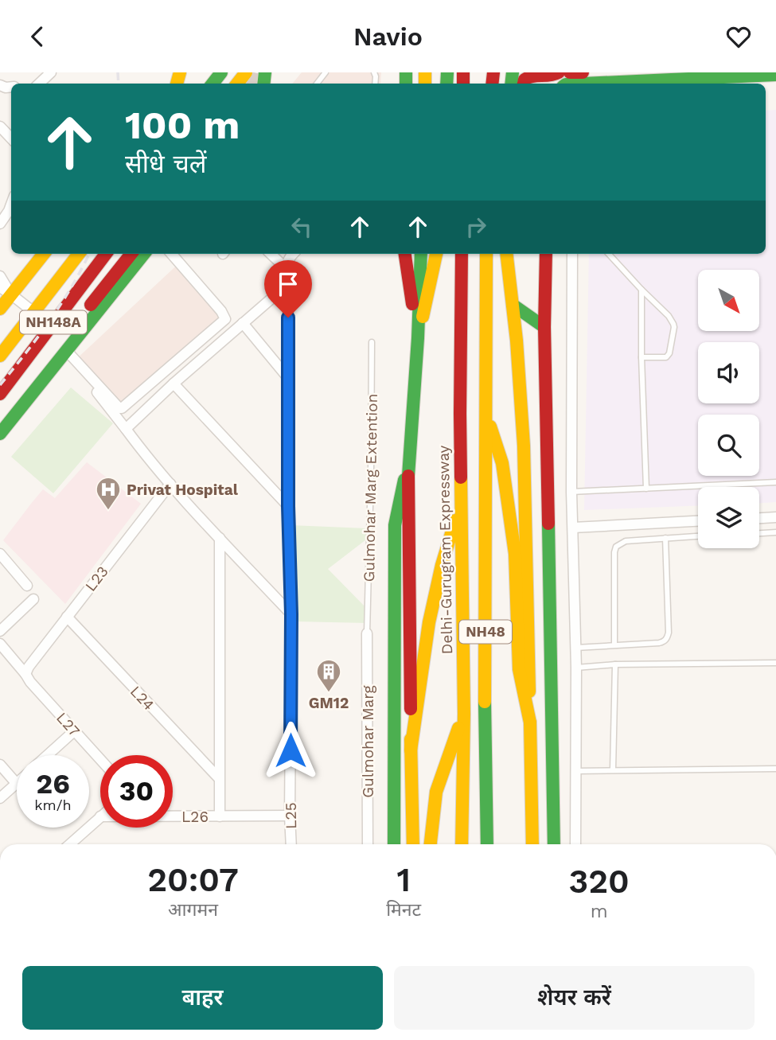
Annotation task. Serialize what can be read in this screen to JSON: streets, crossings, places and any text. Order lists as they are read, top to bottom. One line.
{"streets":{"main road":["NH148A","Delhi-Gurugram Expressway","NH48"],"street":["L23","L24","L27","Gulmohar Marg","L25","L26"],"lane":["Gulmohar Marg Extention"]},"crossings":[["Gulmohar Marg Extention","Gulmohar Marg"],["L23","L24"],["L23","L27"],["L25","L26"]],"places":{"hospital":["Privat Hospital"],"building":["GM12"]},"north":"bottom right","page":{"header":"Navio","turn":["100 m","सीधे चलें"],"speed":"26 km/h","limit":"30","eta":["20:07","आगमन","1","मिनट","320","m"],"buttons":["बाहर","शेयर करें"]}}
